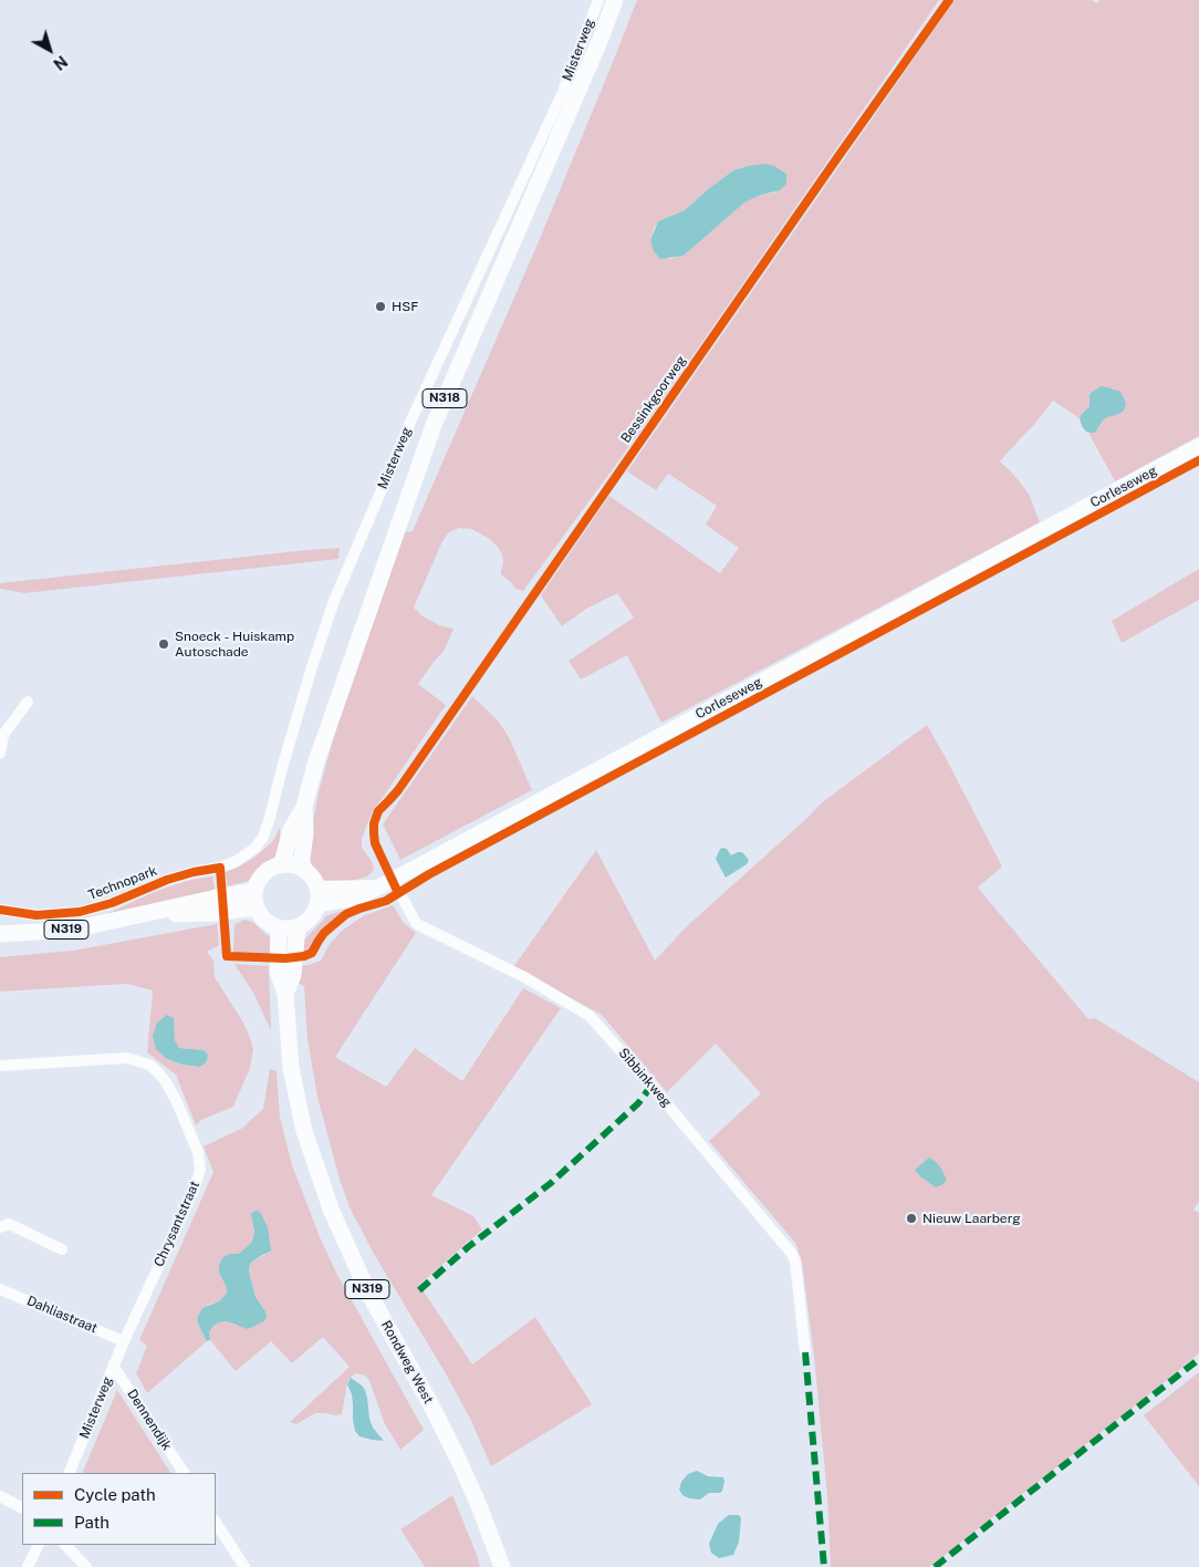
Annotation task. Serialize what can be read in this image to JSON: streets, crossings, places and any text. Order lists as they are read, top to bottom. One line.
{"streets":{"main road":["Misterweg","N318","Corleseweg","N319","Rondweg West"],"street":["Technopark","Sibbinkweg","Chrysantstraat","Dahliastraat","Dennendijk"],"cycle path":["Bessinkgoorweg"]},"crossings":[["Misterweg","Corleseweg"],["Misterweg","Technopark"],["Misterweg","N319"],["Misterweg","Chrysantstraat"],["Misterweg","Dahliastraat"],["Misterweg","Rondweg West"],["Misterweg","Dennendijk"],["Corleseweg","N319"],["Corleseweg","Sibbinkweg"],["Corleseweg","Rondweg West"],["N319","Rondweg West"],["Chrysantstraat","Dahliastraat"]],"places":["HSF","Snoeck - Huiskamp Autoschade","Nieuw Laarberg"],"legend":["Cycle path","Path"],"north":"bottom right"}
